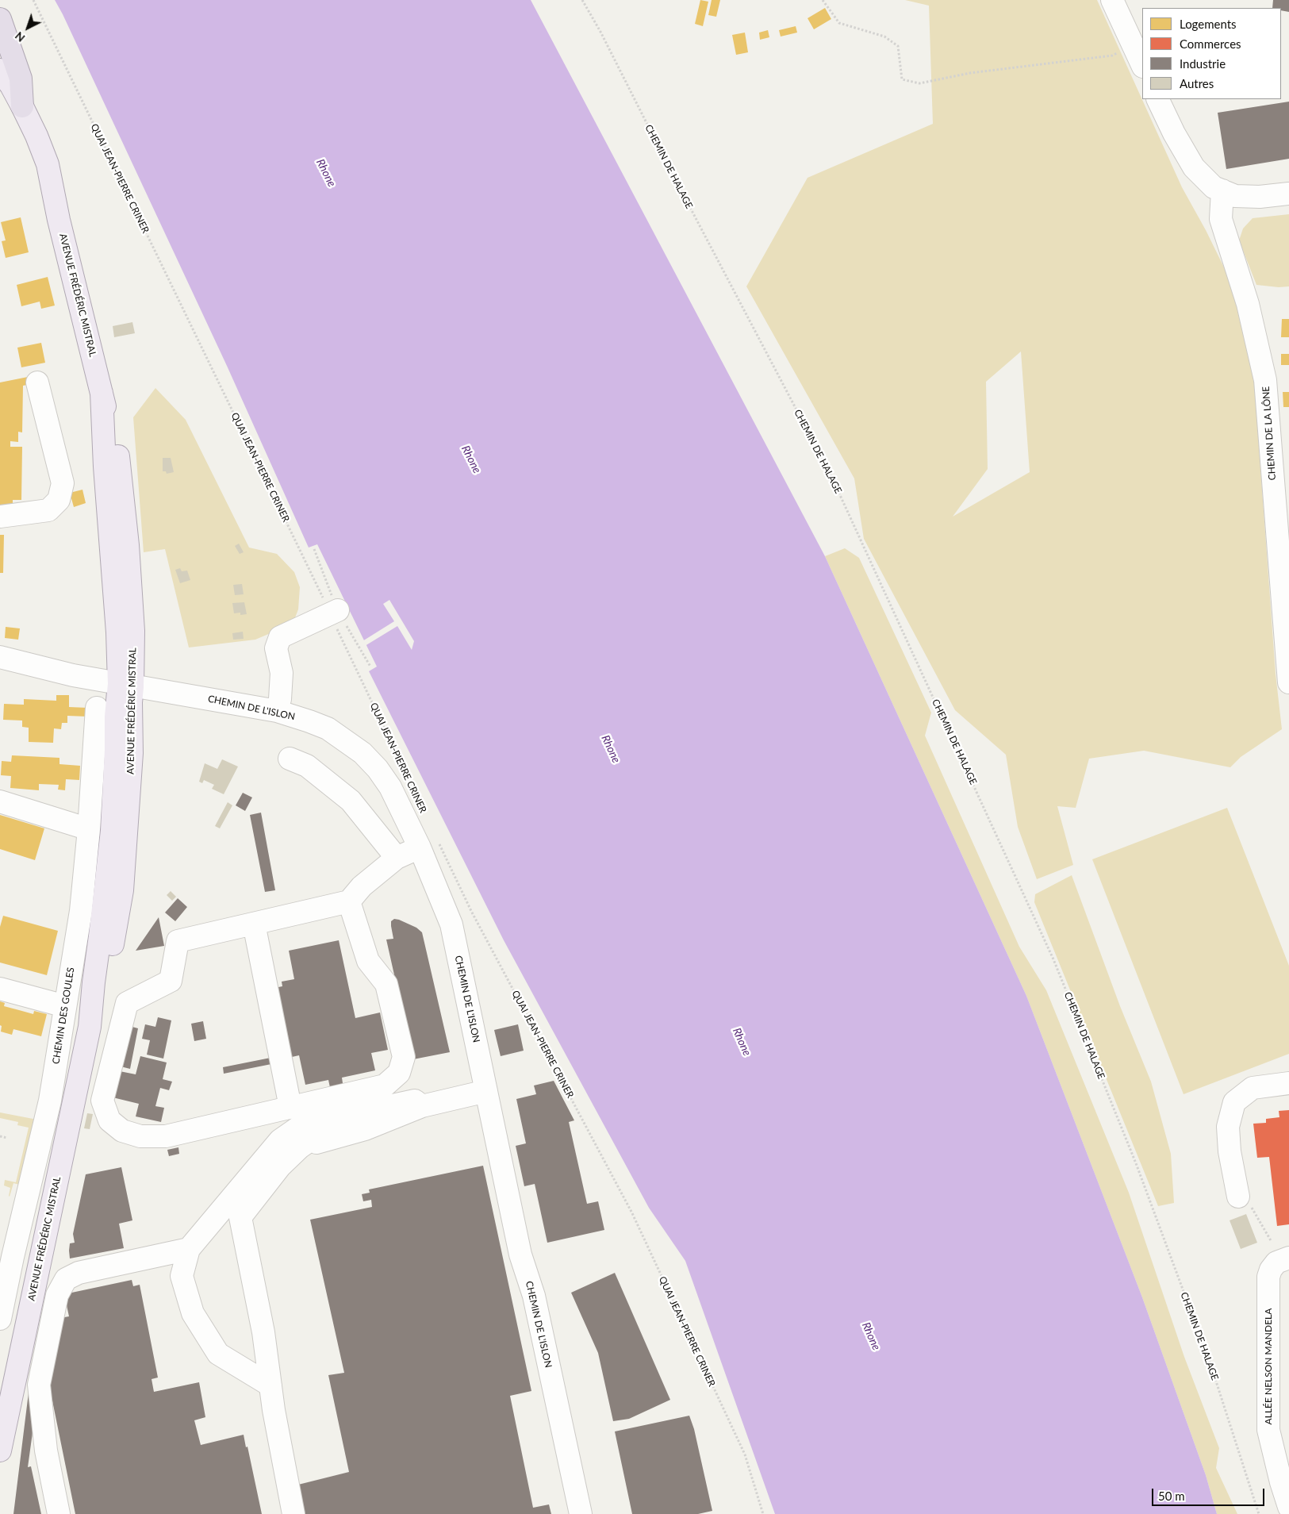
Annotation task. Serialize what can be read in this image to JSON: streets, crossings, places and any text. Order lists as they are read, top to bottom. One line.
{"streets":{"main road":["AVENUE FRÉDÉRIC MISTRAL"],"street":["CHEMIN DE LA LÔNE","CHEMIN DE L'ISLON","CHEMIN DES GOULES","ALLÉE NELSON MANDELA"],"path":["CHEMIN DE HALAGE","QUAI JEAN-PIERRE CRINER"]},"crossings":[["QUAI JEAN-PIERRE CRINER","CHEMIN DE L'ISLON"],["AVENUE FRÉDÉRIC MISTRAL","CHEMIN DE L'ISLON"]],"water":["Rhone"],"legend":["Logements","Commerces","Industrie","Autres"],"scale_bar":"50 m","north":"bottom left"}
